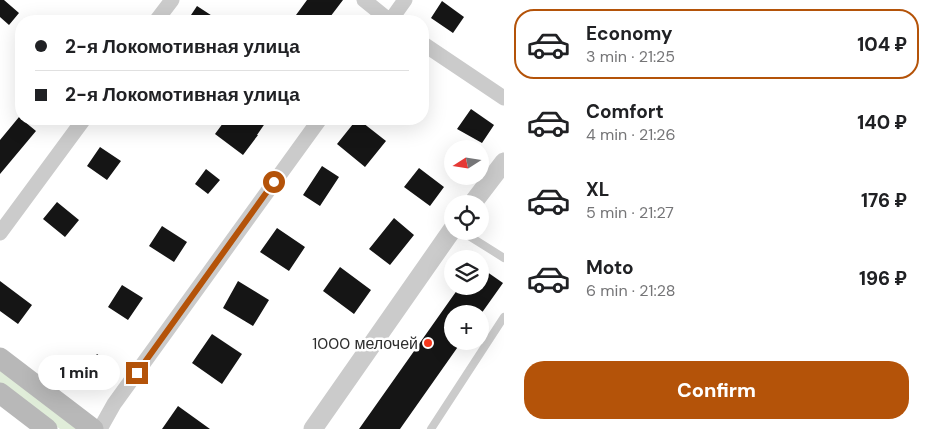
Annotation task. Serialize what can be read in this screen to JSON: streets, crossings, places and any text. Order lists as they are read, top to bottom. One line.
{"places":["1000 мелочей"],"north":"left","page":{"list":[{"name":"Economy","note":"3 min · 21:25","value":"104 ₽"},{"name":"Comfort","note":"4 min · 21:26","value":"140 ₽"},{"name":"XL","note":"5 min · 21:27","value":"176 ₽"},{"name":"Moto","note":"6 min · 21:28","value":"196 ₽"}],"banner":["2-я Локомотивная улица","2-я Локомотивная улица"],"map_buttons":"+","buttons":"Confirm","bubble":"1 min"}}
